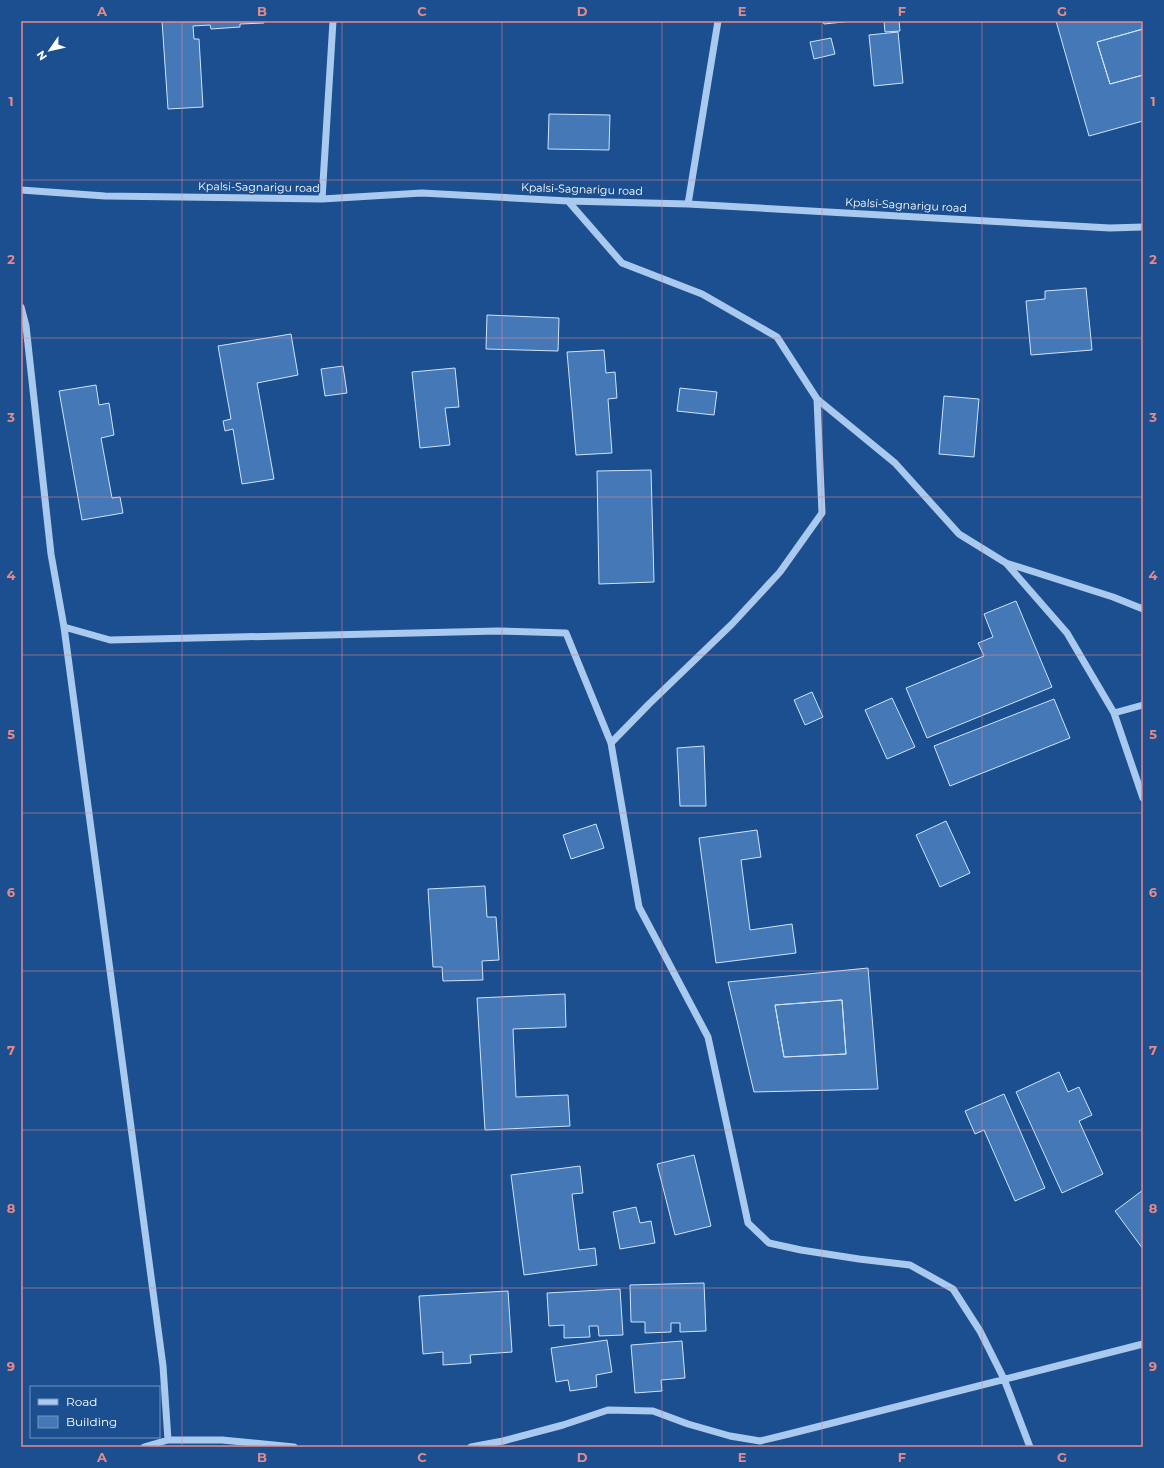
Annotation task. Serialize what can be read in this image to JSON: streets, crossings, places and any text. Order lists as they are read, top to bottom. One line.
{"streets":{"street":["Kpalsi-Sagnarigu road"]},"legend":["Road","Building"],"north":"bottom left","grid":{"columns":["A","B","C","D","E","F","G"],"rows":["1","2","3","4","5","6","7","8","9"]}}
